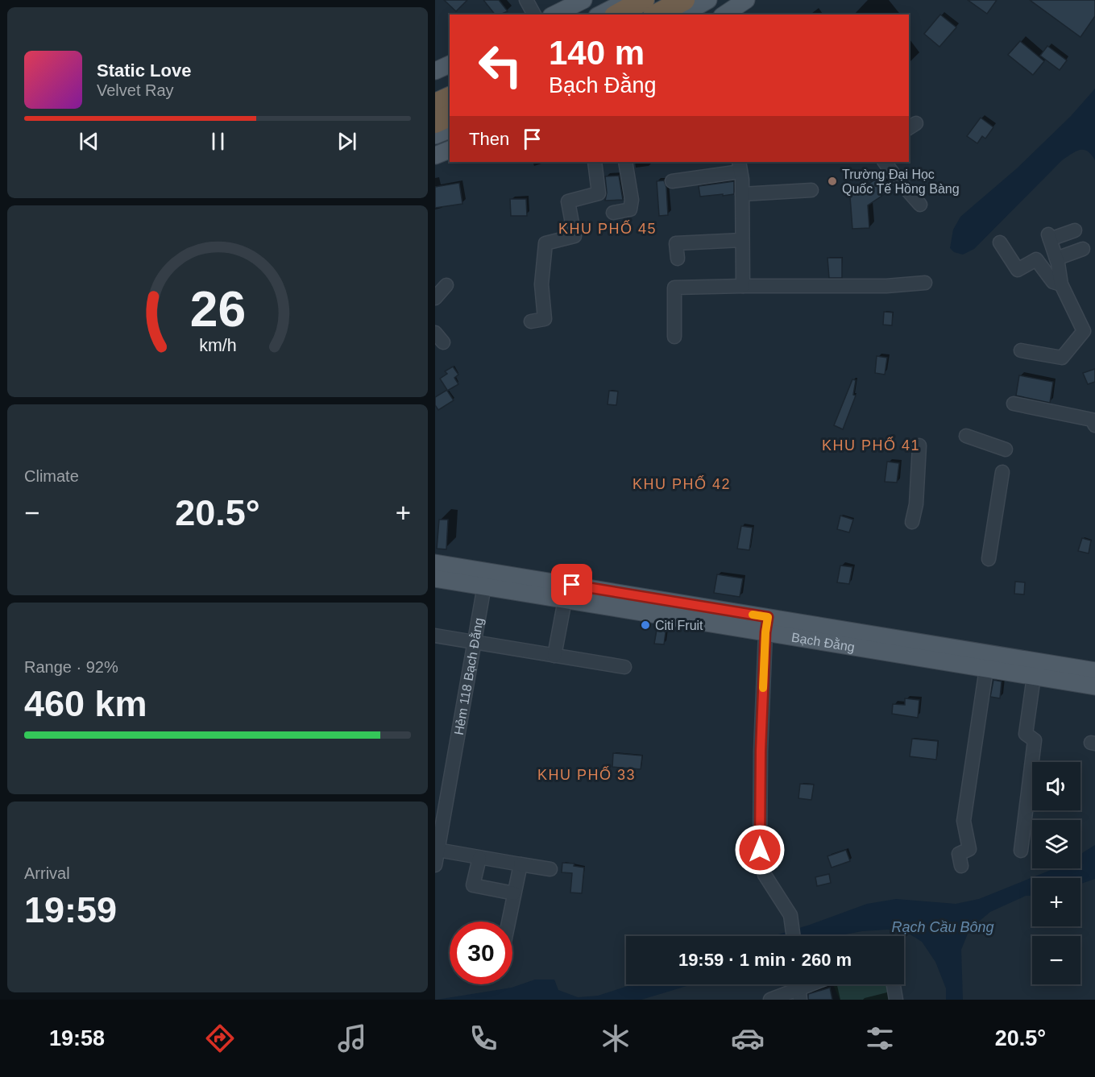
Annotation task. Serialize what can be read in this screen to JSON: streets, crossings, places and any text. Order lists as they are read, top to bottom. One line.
{"streets":{"main road":["Bạch Đằng"],"street":["Hẻm 118 Bạch Đằng"]},"crossings":[["Bạch Đằng","Hẻm 118 Bạch Đằng"]],"districts":["KHU PHỐ 45","KHU PHỐ 41","KHU PHỐ 42","KHU PHỐ 33"],"water":["Rạch Cầu Bông"],"places":["Trường Đại Học Quốc Tế Hồng Bàng","Citi Fruit"],"page":{"turn":["140 m","Bạch Đằng"],"song":["Static Love","Velvet Ray"],"then":"Then","tile":["Climate",["Range · 92%","460 km"],["Arrival","19:59"]],"heat":["−","20.5°","+"],"map_buttons":["+","−"],"limit":"30","trip":"19:59 · 1 min · 260 m","tabs":["19:58","20.5°"],"gauge":["26","km/h"]}}
